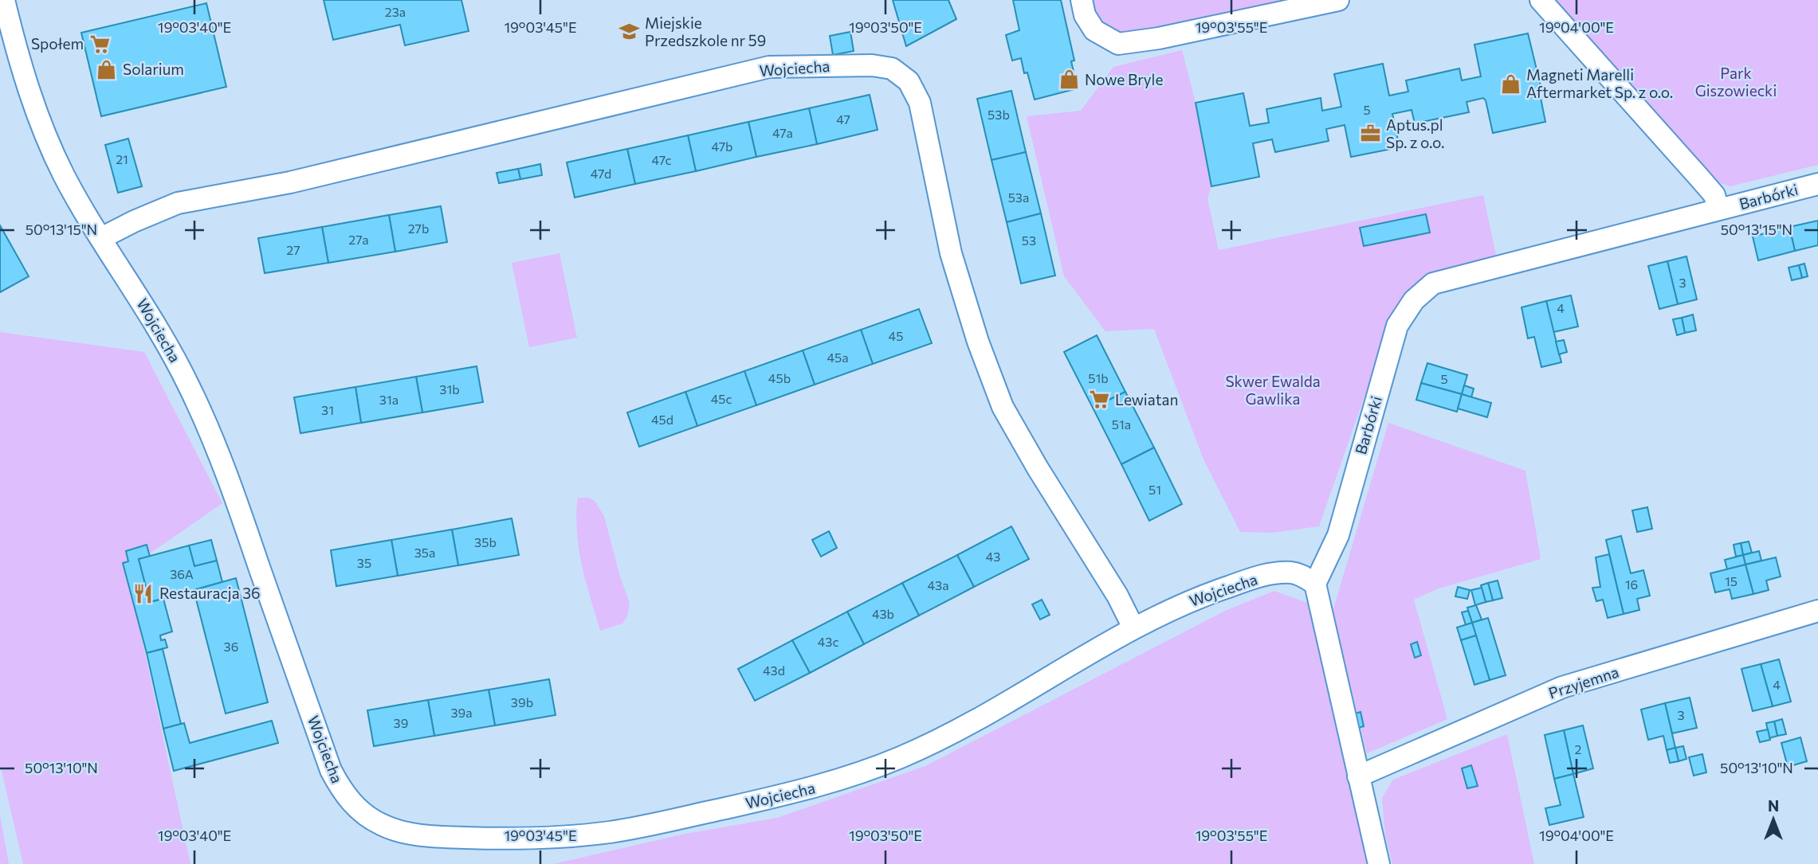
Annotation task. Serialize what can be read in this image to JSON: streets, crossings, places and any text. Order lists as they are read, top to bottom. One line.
{"streets":{"street":["Wojciecha","Barbórki","Przyjemna"]},"crossings":[["Wojciecha","Barbórki"]],"parks":["Park Giszowiecki","Skwer Ewalda Gawlika"],"places":{"school or university":["Miejskie Przedszkole nr 59"],"supermarket":["Społem","Lewiatan"],"shop":["Solarium","Nowe Bryle","Magneti Marelli Aftermarket Sp. z o.o."],"office":["Aptus.pl Sp. z o.o."],"restaurant":["Restauracja 36"]},"house_numbers":["23a","5","53b","47","47a","47b","21","47c","47d","53a","27b","27a","53","27","3","4","45","45a","45b","51b","5","31b","45c","31a","31","45d","51a","51","35b","35a","43","35","36A","15","16","43a","43b","43c","36","43d","4","39b","39a","3","39","2"],"north":"top","coordinates":["19°03'40\"E","19°03'45\"E","19°03'50\"E","19°03'55\"E","19°04'00\"E","50°13'15\"N","50°13'10\"N"]}
